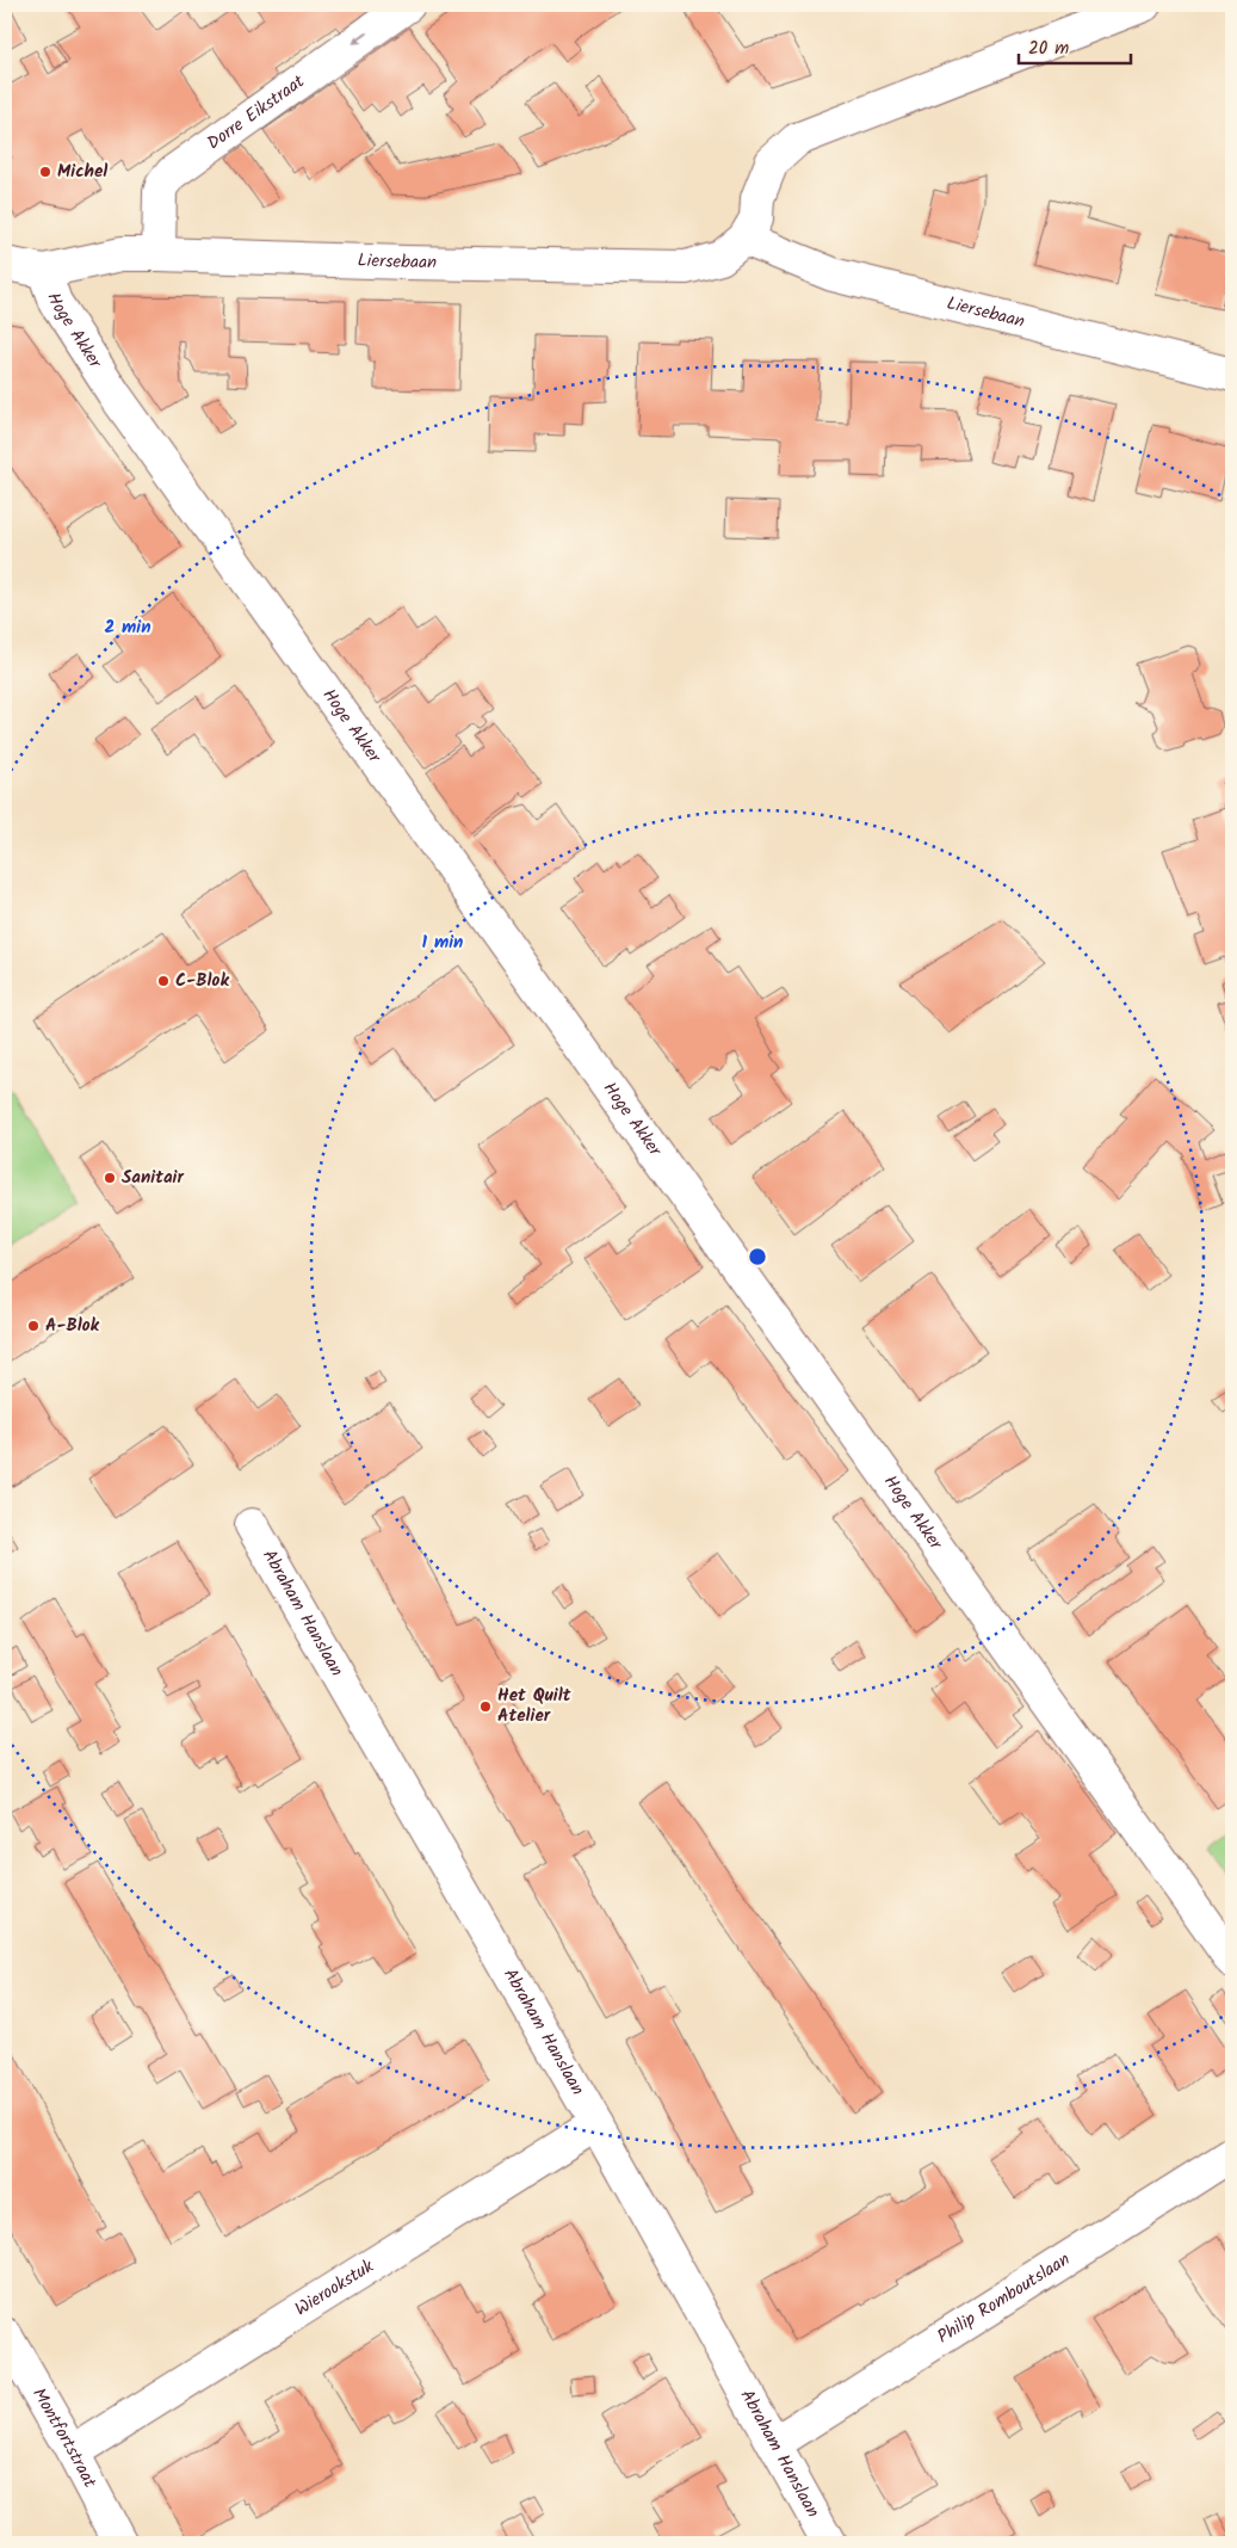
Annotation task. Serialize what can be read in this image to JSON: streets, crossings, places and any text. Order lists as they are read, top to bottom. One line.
{"streets":{"street":["Dorre Eikstraat","Liersebaan","Hoge Akker","Abraham Hanslaan","Wierookstuk","Philip Romboutslaan","Montfortstraat"]},"crossings":[["Dorre Eikstraat","Liersebaan"],["Liersebaan","Hoge Akker"],["Abraham Hanslaan","Wierookstuk"],["Abraham Hanslaan","Philip Romboutslaan"],["Wierookstuk","Montfortstraat"]],"one_way":["Dorre Eikstraat"],"places":["Michel","C-Blok","Sanitair","A-Blok","Het Quilt Atelier"],"scale_bar":"20 m","rings":["2 min","1 min"]}
